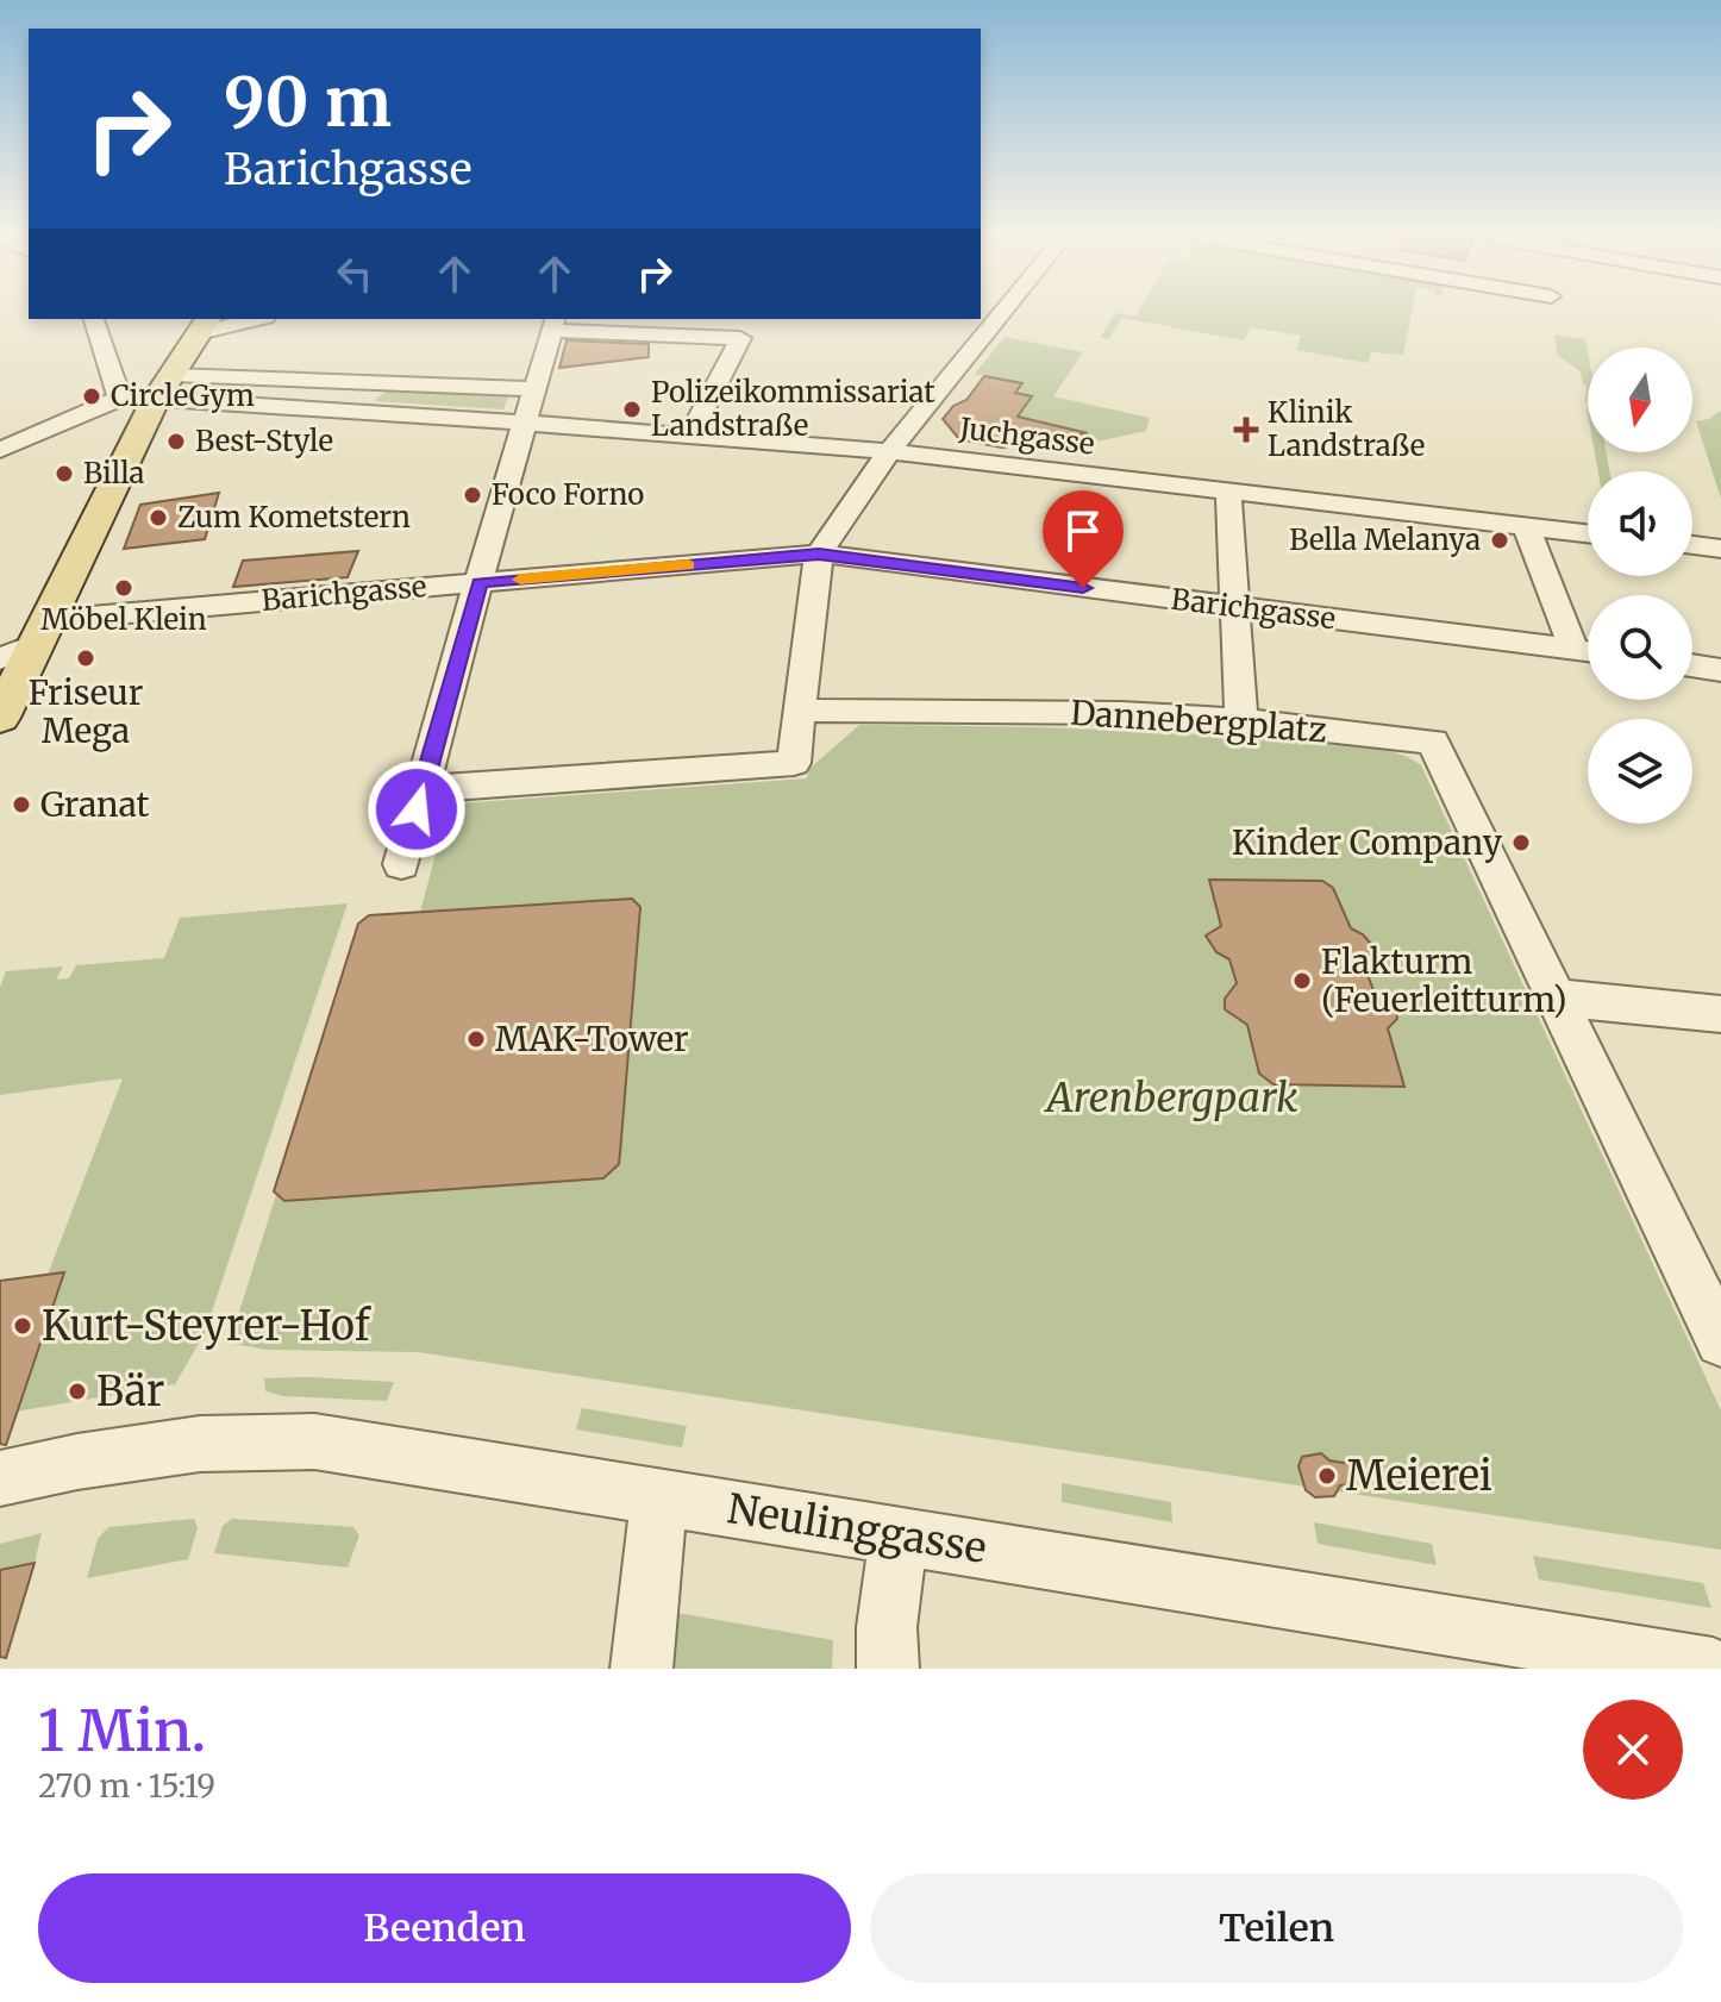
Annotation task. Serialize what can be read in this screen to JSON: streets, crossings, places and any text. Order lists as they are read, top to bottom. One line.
{"streets":{"street":["Juchgasse","Barichgasse","Dannebergplatz","Neulinggasse"]},"parks":["Arenbergpark"],"places":{"other":["CircleGym","Polizeikommissariat Landstraße","Best-Style","Billa","Foco Forno","Zum Kometstern","Bella Melanya","Möbel Klein","Friseur Mega","Granat","Kinder Company","Flakturm (Feuerleitturm)","MAK-Tower","Kurt-Steyrer-Hof","Bär","Meierei"],"health":["Klinik Landstraße"]},"north":"bottom","page":{"turn":["90 m","Barichgasse"],"heading":["1 Min.","270 m · 15:19"],"buttons":["Beenden","Teilen"]}}
